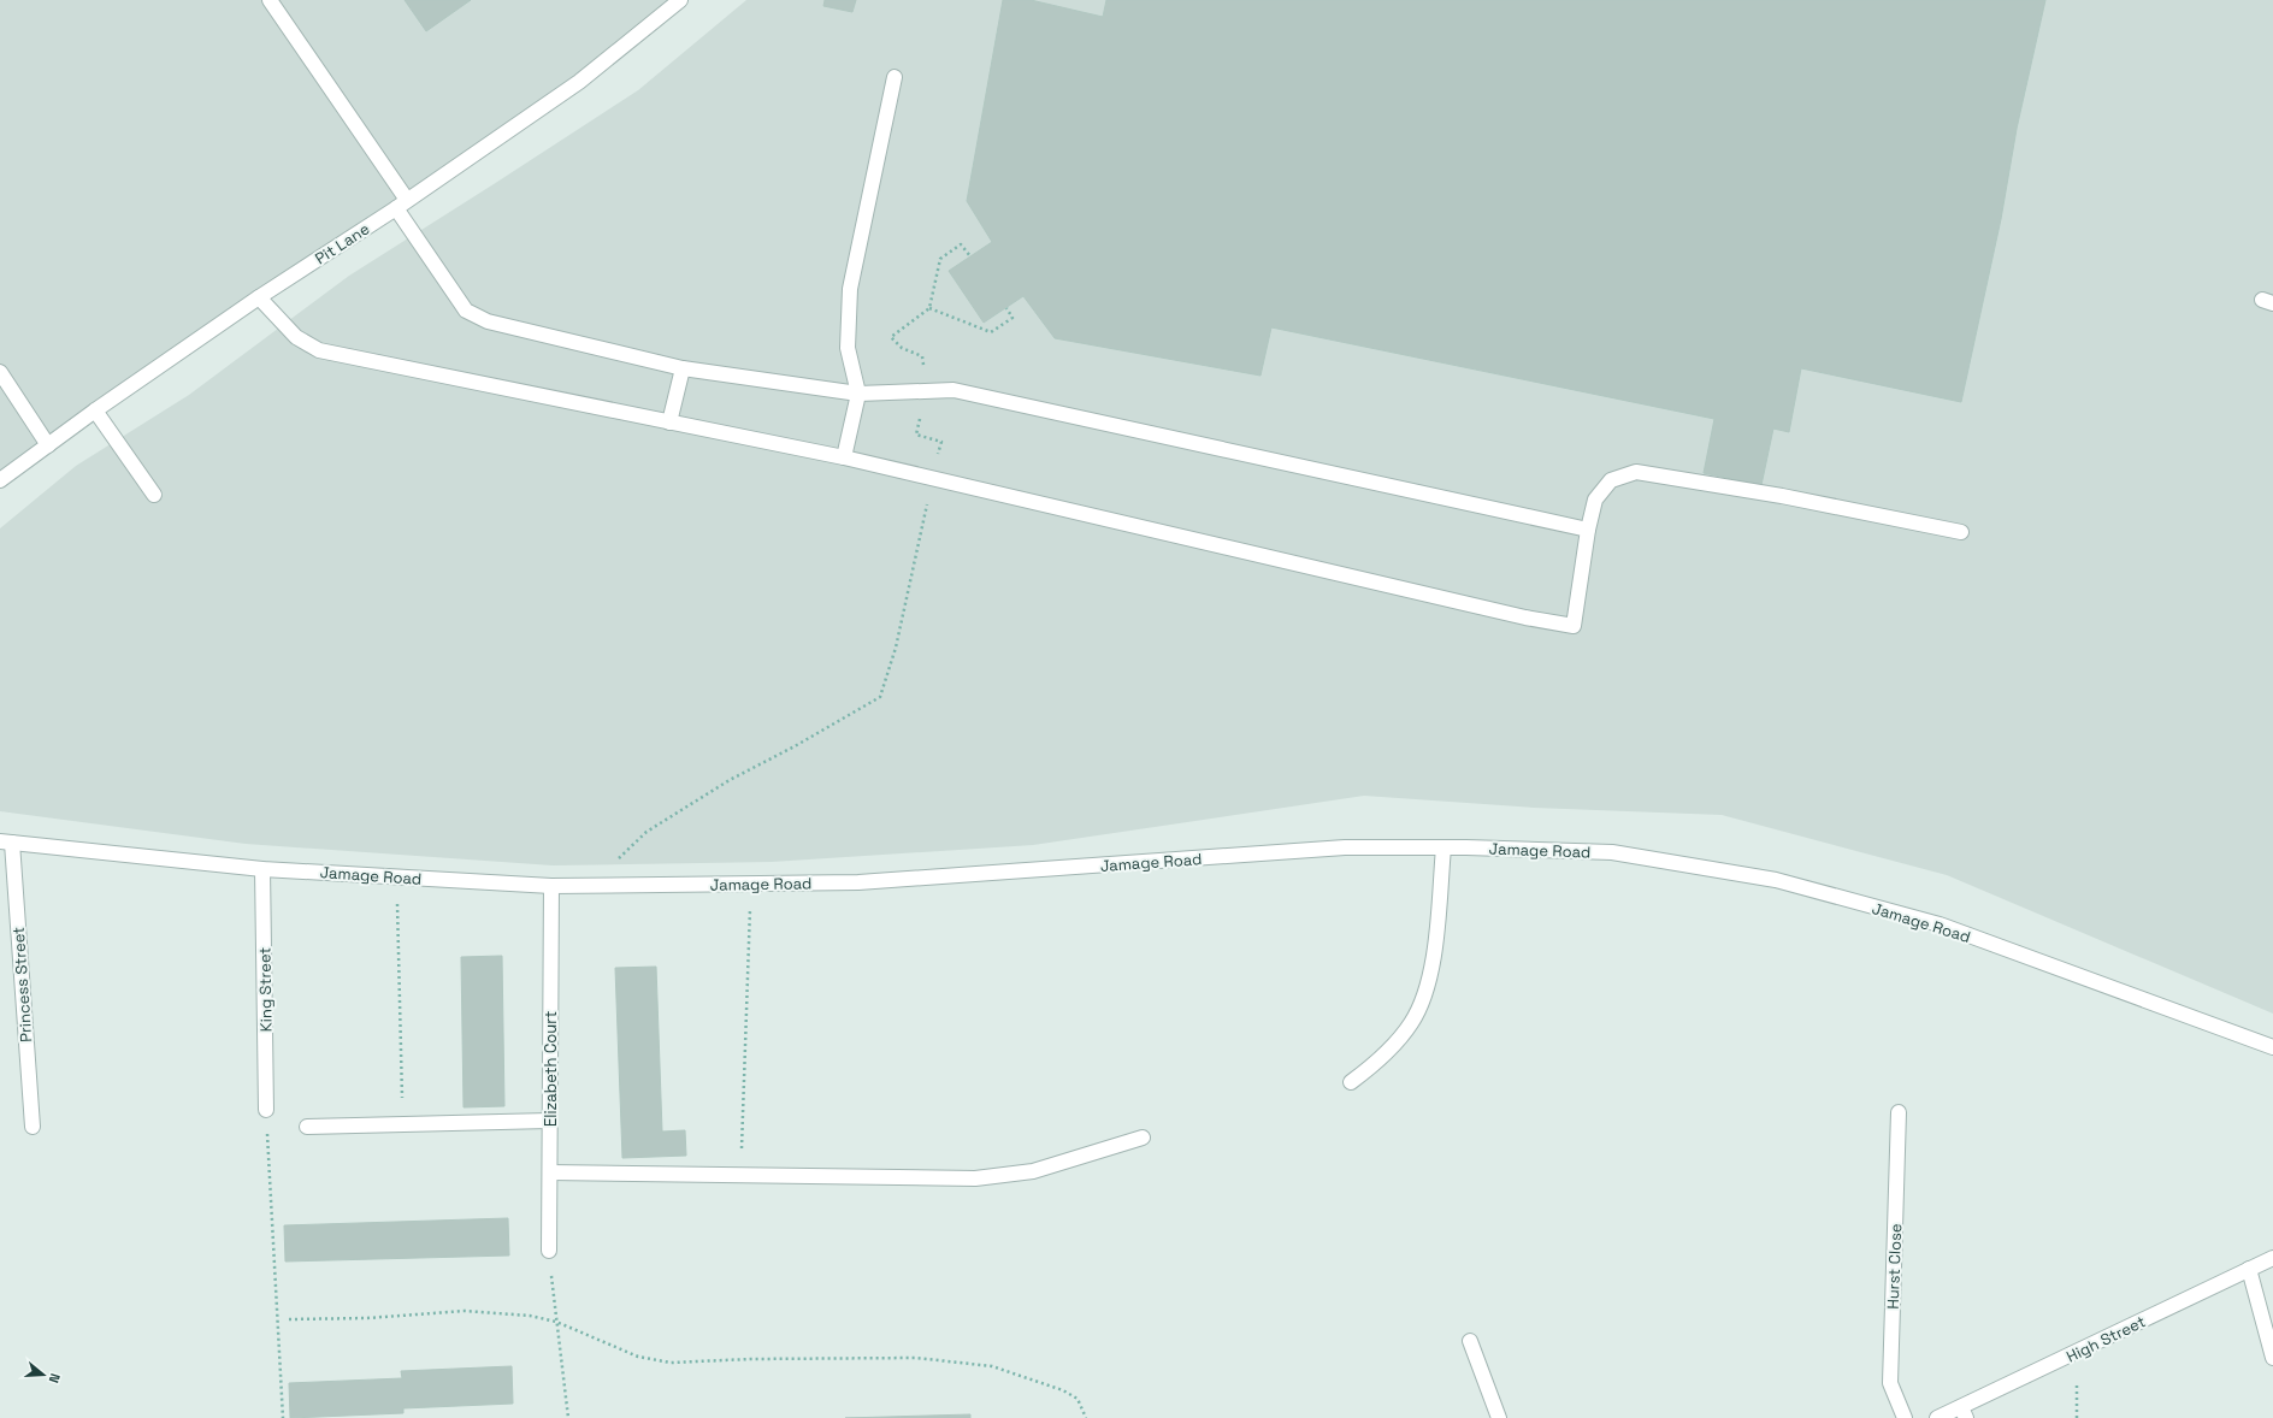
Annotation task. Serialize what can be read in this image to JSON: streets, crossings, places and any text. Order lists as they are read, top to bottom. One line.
{"streets":{"street":["Pit Lane","Jamage Road","Princess Street","King Street","Elizabeth Court","Hurst Close","High Street"]},"crossings":[["Jamage Road","Princess Street"],["Jamage Road","King Street"],["Jamage Road","Elizabeth Court"]],"north":"right"}
